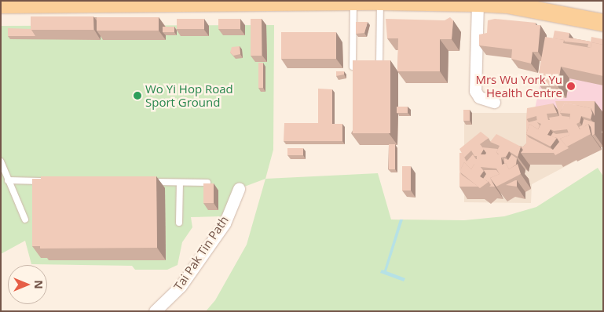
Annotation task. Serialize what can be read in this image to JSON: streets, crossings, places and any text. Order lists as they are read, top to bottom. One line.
{"streets":{"street":["Tai Pak Tin Path"]},"places":["Mrs Wu York Yu Health Centre","Wo Yi Hop Road Sport Ground"],"north":"right"}
